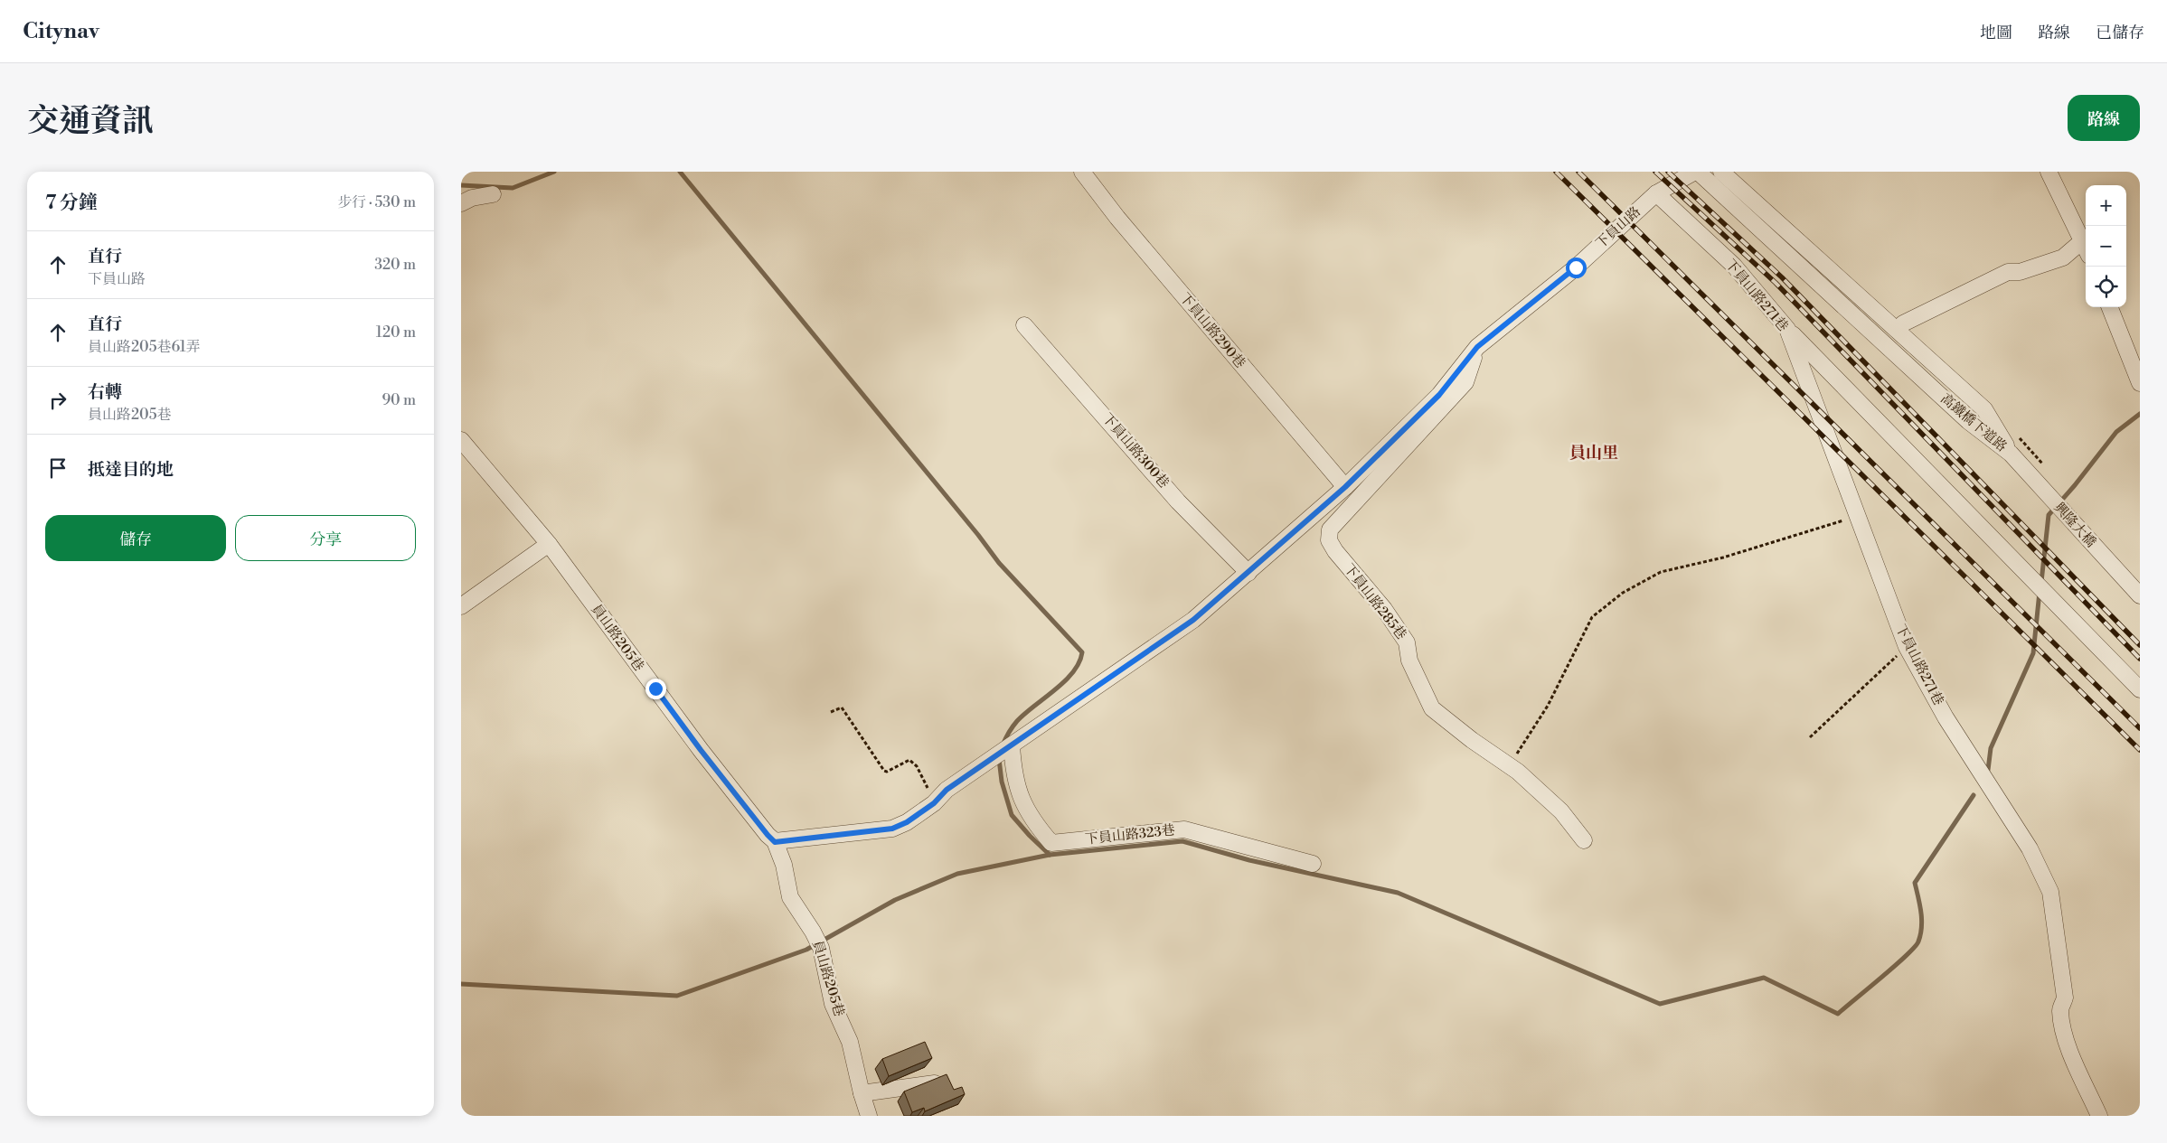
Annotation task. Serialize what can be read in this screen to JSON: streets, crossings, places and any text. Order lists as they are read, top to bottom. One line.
{"streets":{"street":["下員山路","下員山路271巷","下員山路290巷","高鐵橋下道路","下員山路300巷","興隆大橋","下員山路285巷","員山路205巷","下員山路323巷"]},"crossings":[["下員山路","下員山路271巷"],["下員山路","下員山路290巷"],["下員山路","高鐵橋下道路"],["下員山路","下員山路300巷"],["下員山路","下員山路285巷"],["下員山路","員山路205巷"],["下員山路","下員山路323巷"],["高鐵橋下道路","興隆大橋"]],"districts":["員山里"],"page":{"header":"Citynav","nav":["地圖","路線","已儲存"],"title":"交通資訊","buttons":["路線",["儲存","分享"]],"heading":["7 分鐘","步行 · 530 m"],"map_buttons":["+","−"],"list":[["直行","下員山路","320 m"],["直行","員山路205巷61弄","120 m"],["右轉","員山路205巷","90 m"],"抵達目的地"]}}
